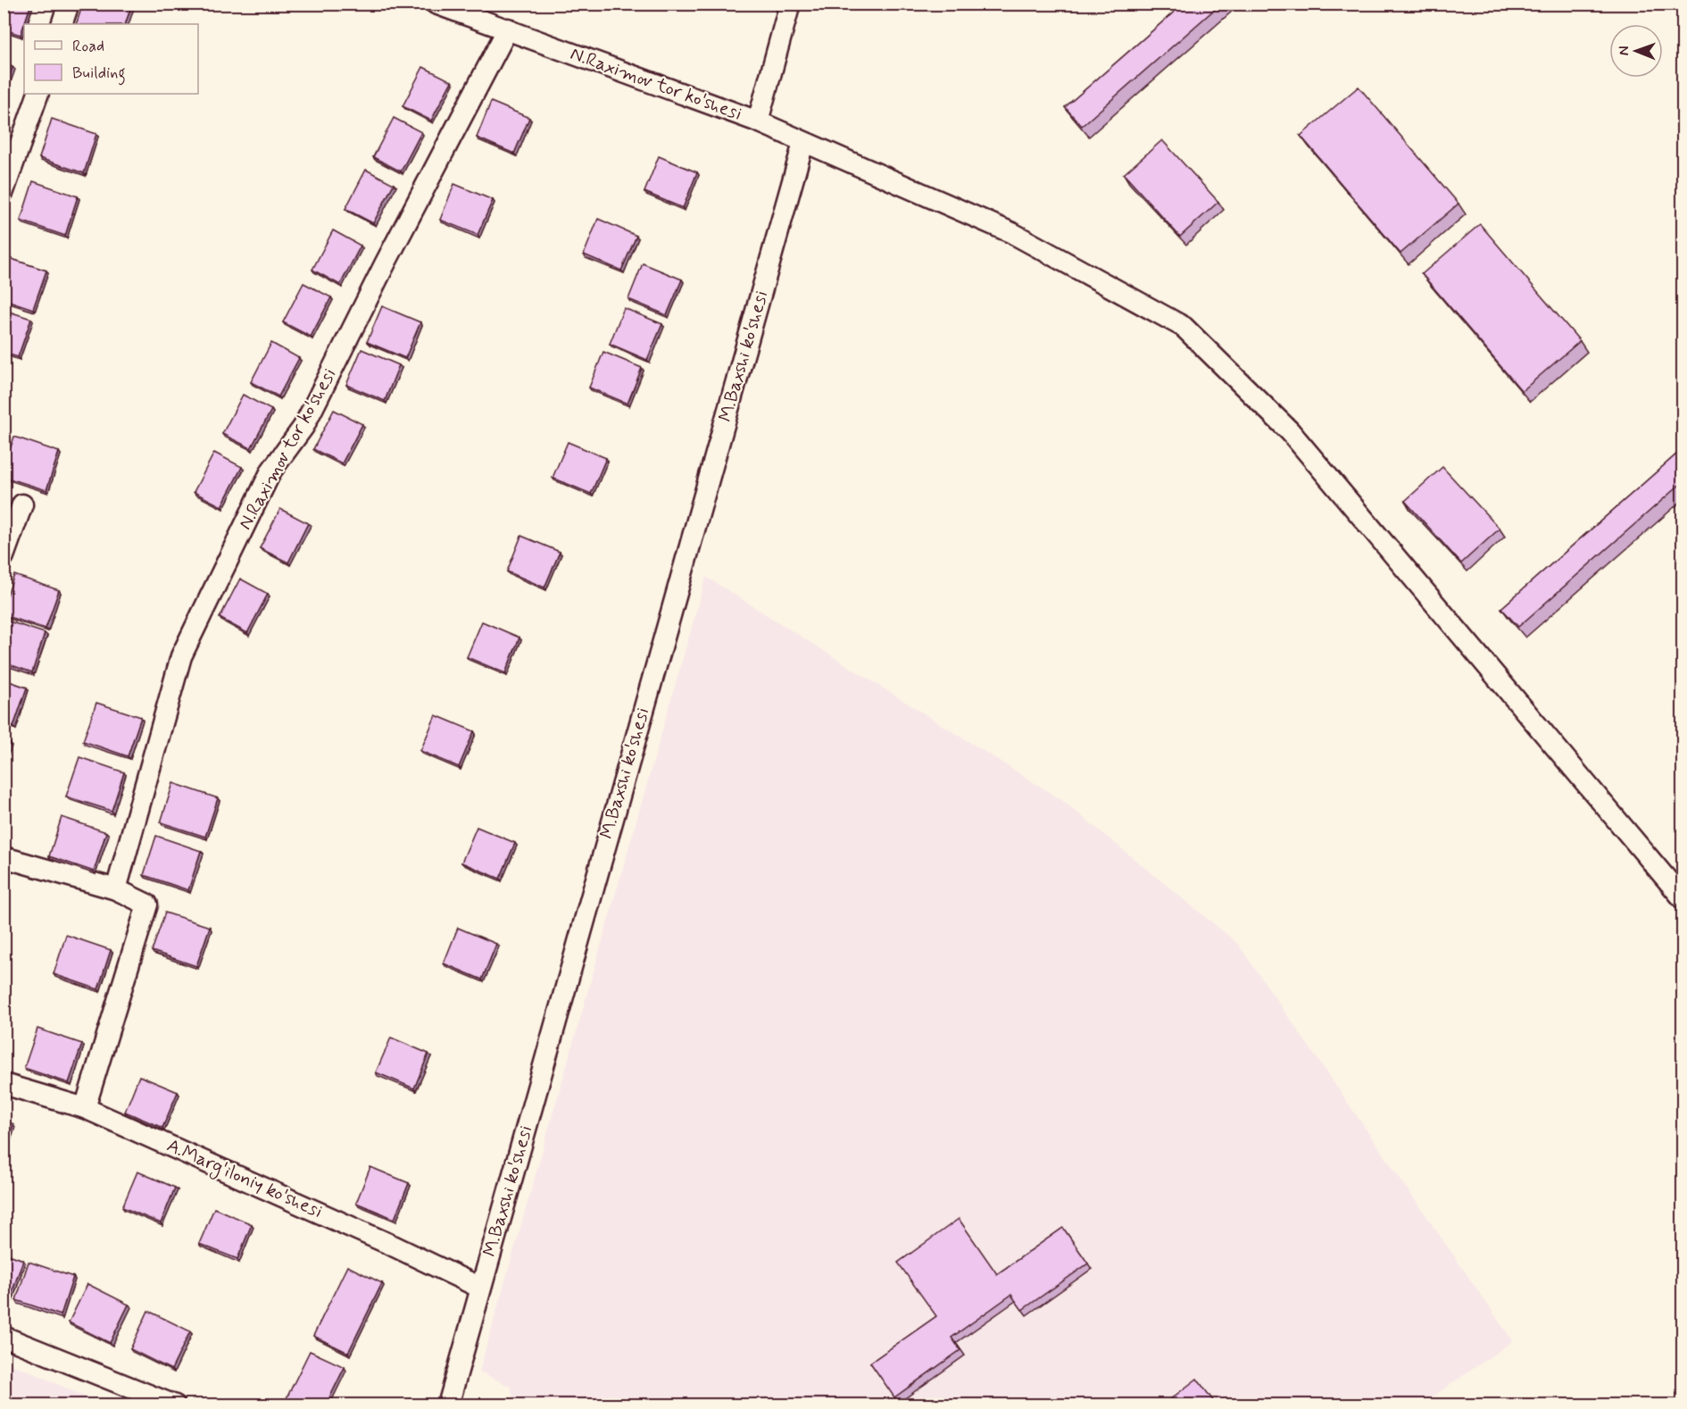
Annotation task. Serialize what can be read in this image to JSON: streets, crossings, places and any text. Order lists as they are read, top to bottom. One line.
{"streets":{"street":["N.Raximov tor ko'shesi","M.Baxshi ko'shesi","A.Marg'iloniy ko'shesi"]},"crossings":[["N.Raximov tor ko'shesi","M.Baxshi ko'shesi"],["M.Baxshi ko'shesi","A.Marg'iloniy ko'shesi"]],"legend":["Road","Building"],"north":"left"}
